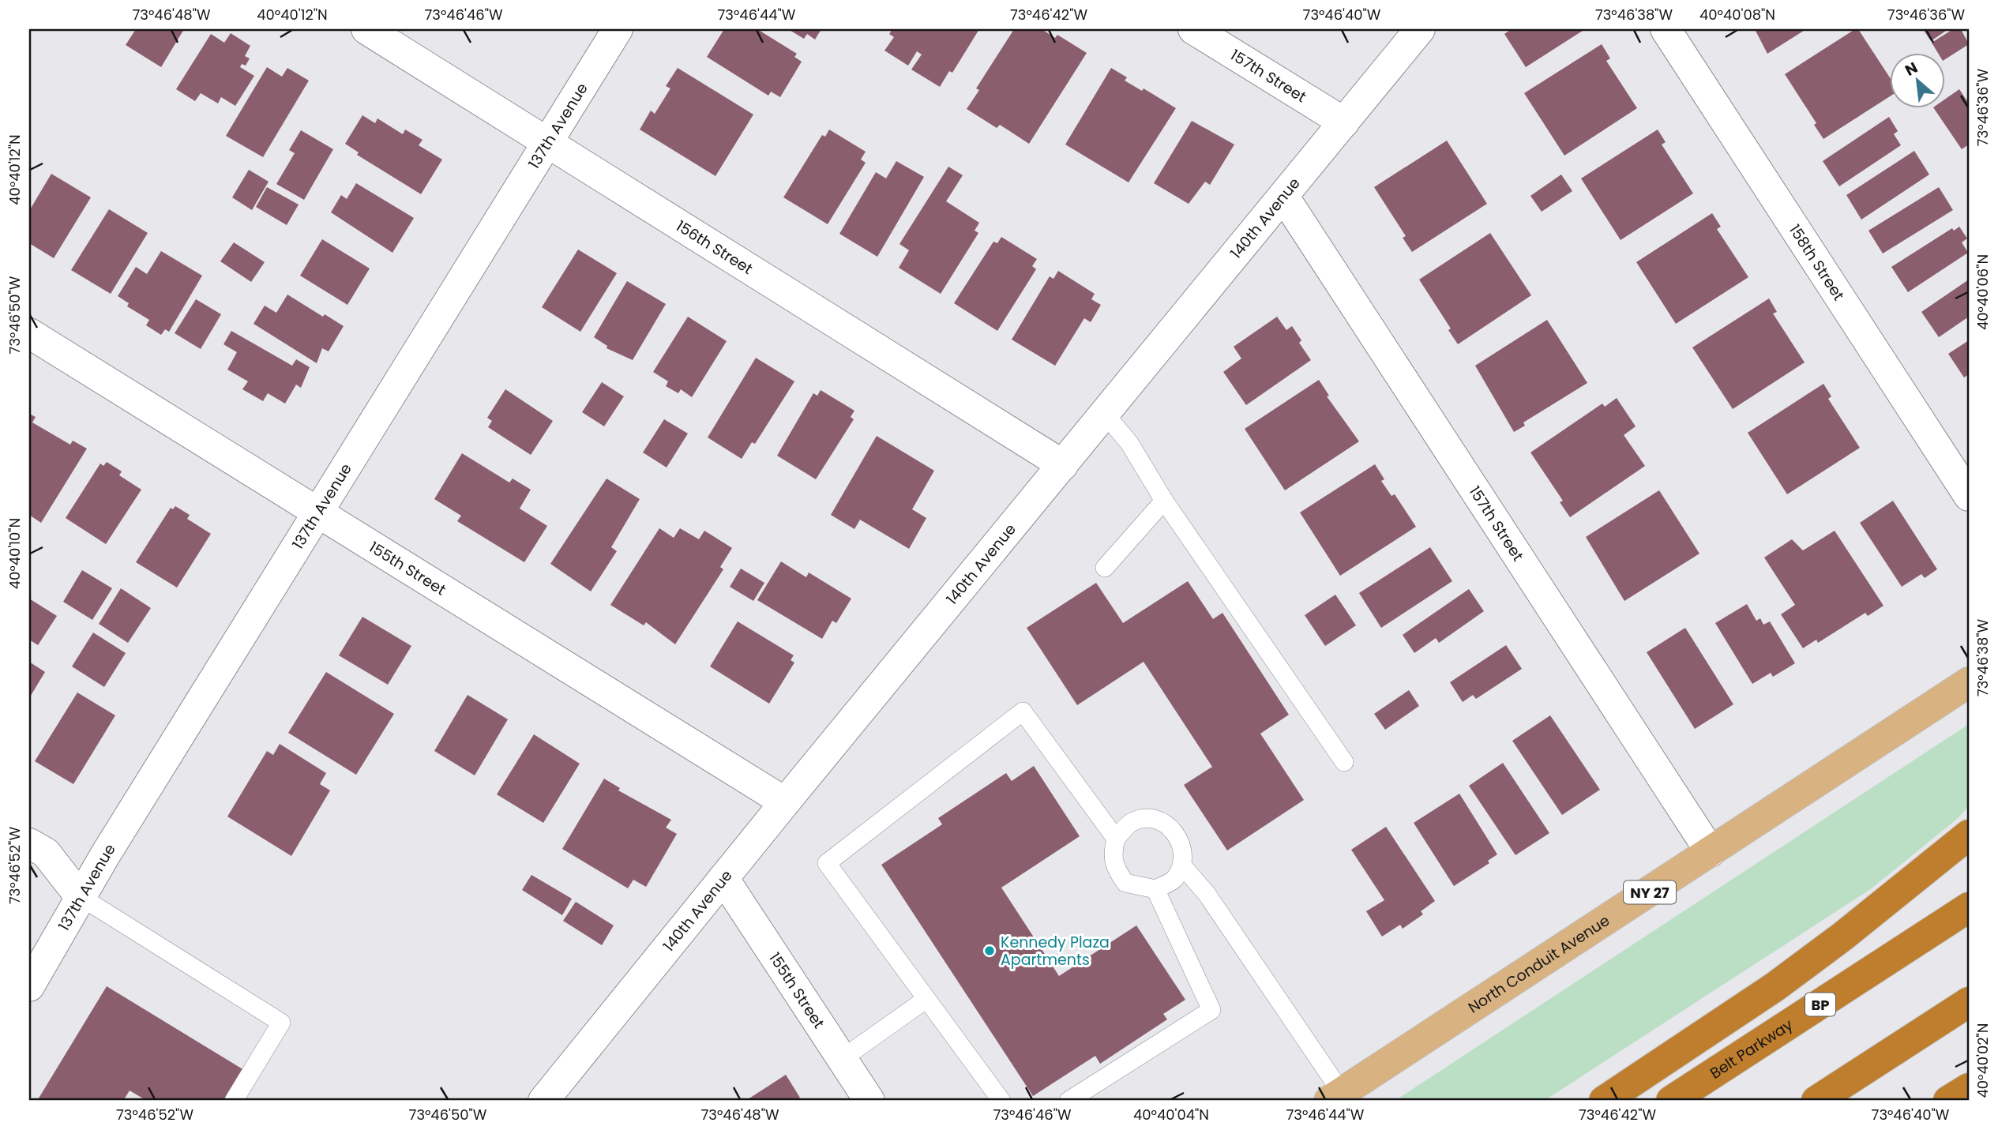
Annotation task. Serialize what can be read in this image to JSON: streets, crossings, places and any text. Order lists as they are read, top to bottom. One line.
{"streets":{"highway":["BP","Belt Parkway"],"main road":["NY 27","North Conduit Avenue"],"street":["157th Street","137th Avenue","140th Avenue","156th Street","158th Street","155th Street"]},"crossings":[["157th Street","140th Avenue"],["157th Street","North Conduit Avenue"],["137th Avenue","156th Street"],["137th Avenue","155th Street"],["140th Avenue","156th Street"],["140th Avenue","155th Street"]],"places":["Kennedy Plaza Apartments"],"north":"top left","coordinates":["73°46'48\"W","40°40'12\"N","73°46'46\"W","73°46'44\"W","73°46'42\"W","73°46'40\"W","73°46'38\"W","40°40'08\"N","73°46'36\"W","40°40'06\"N","73°46'50\"W","40°40'10\"N","73°46'52\"W","40°40'02\"N","40°40'04\"N"]}
